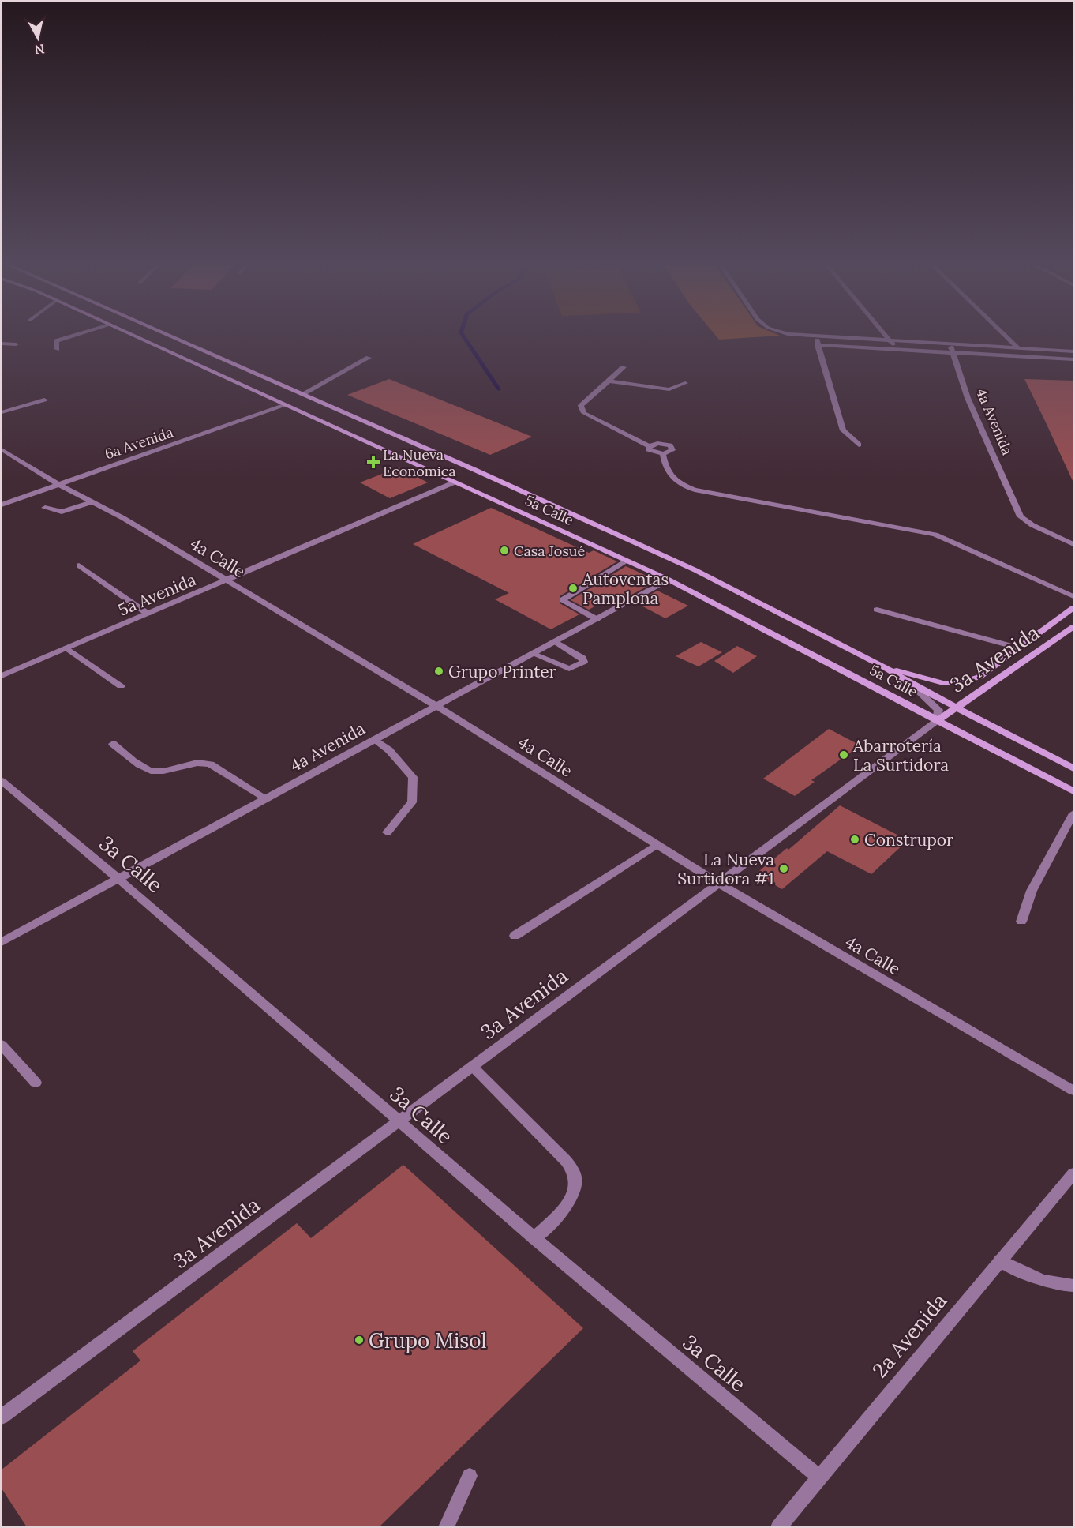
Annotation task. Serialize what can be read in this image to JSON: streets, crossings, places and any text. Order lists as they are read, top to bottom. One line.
{"streets":{"main road":["5a Calle","3a Avenida"],"street":["4a Avenida","6a Avenida","4a Calle","5a Avenida","3a Calle","2a Avenida"]},"crossings":[["4a Avenida","5a Calle"],["4a Avenida","4a Calle"],["4a Avenida","3a Calle"],["6a Avenida","5a Calle"],["6a Avenida","4a Calle"],["5a Calle","5a Avenida"],["5a Calle","3a Avenida"],["4a Calle","5a Avenida"],["4a Calle","3a Avenida"],["3a Avenida","3a Calle"],["3a Calle","2a Avenida"]],"places":{"health":["La Nueva Economica"],"other":["Casa Josué","Autoventas Pamplona","Grupo Printer","Abarrotería La Surtidora","Construpor","La Nueva Surtidora #1","Grupo Misol"]},"north":"bottom"}
